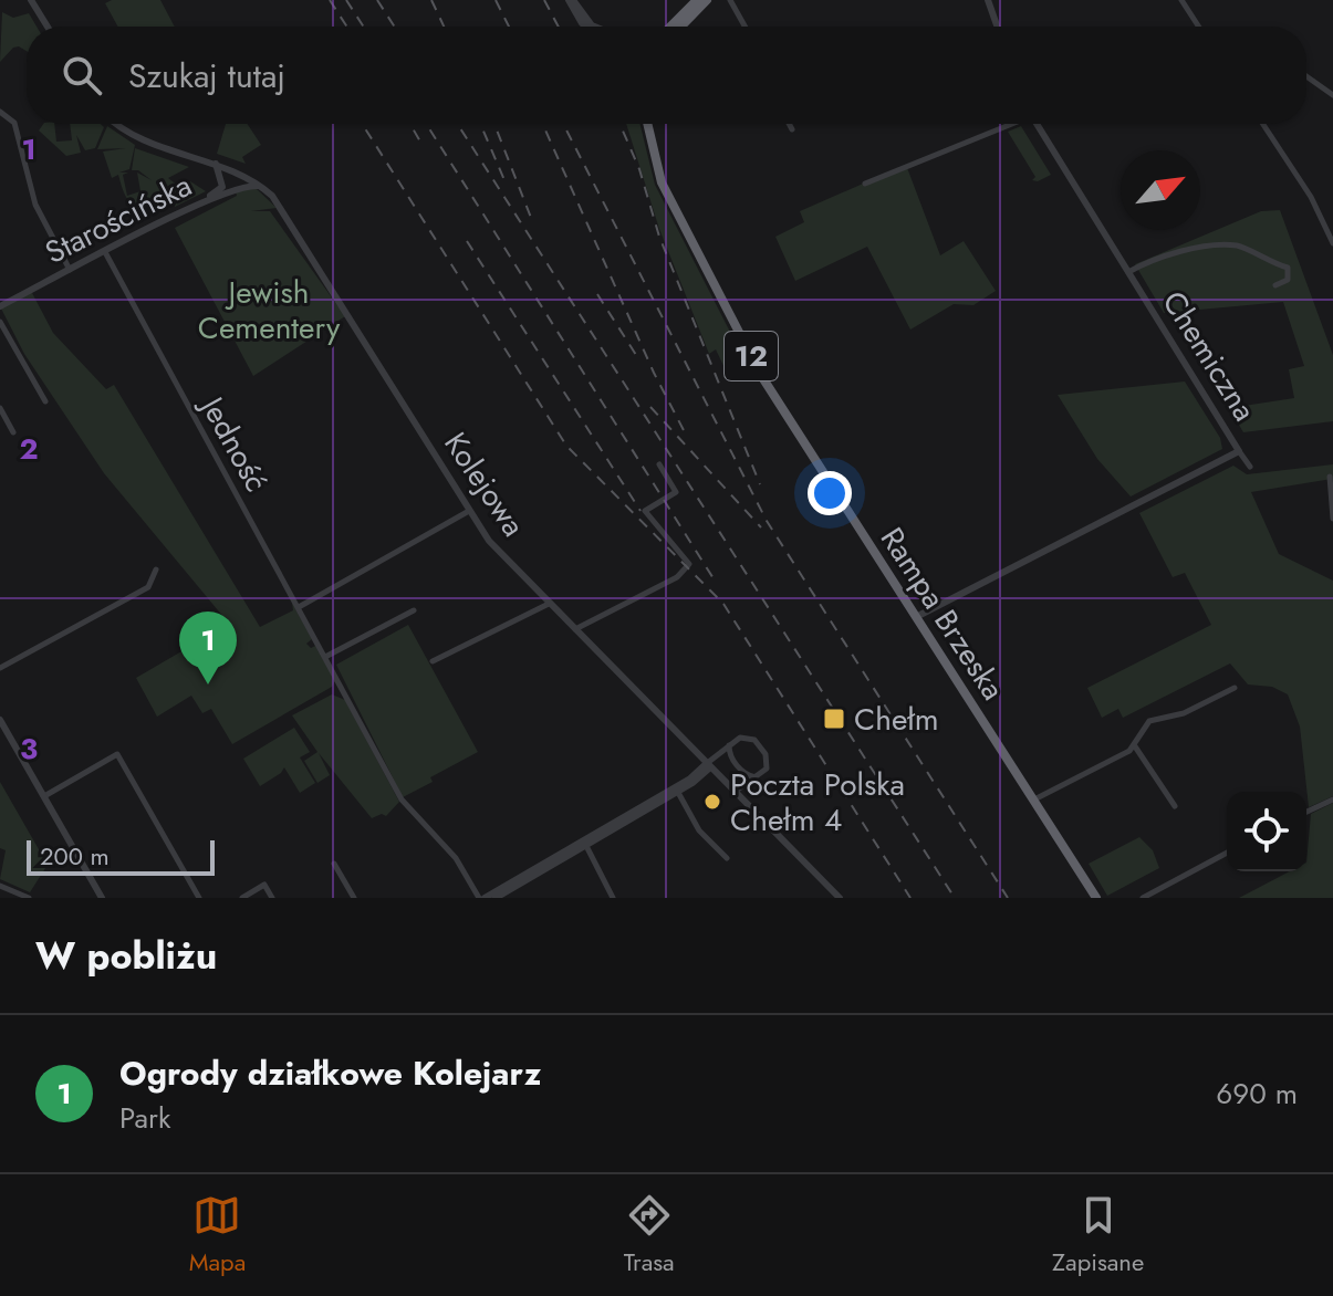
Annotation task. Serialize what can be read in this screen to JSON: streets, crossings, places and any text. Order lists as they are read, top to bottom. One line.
{"streets":{"highway":["12","Rampa Brzeska"],"street":["Starościńska","Chemiczna","Jedność","Kolejowa"]},"crossings":[["Starościńska","Jedność"],["Starościńska","Kolejowa"],["Chemiczna","Rampa Brzeska"]],"parks":["Jewish Cementery"],"places":{"transit":["Chełm"],"other":["Poczta Polska Chełm 4"]},"scale_bar":"200 m","north":"top right","page":{"search":"Szukaj tutaj","pins":"1","scale":"200 m","heading":"W pobliżu","list":[{"mark":"1","name":"Ogrody działkowe Kolejarz","note":"Park","value":"690 m"}],"nav":["Mapa","Trasa","Zapisane"]},"grid":{"rows":["1","2","3"]}}
